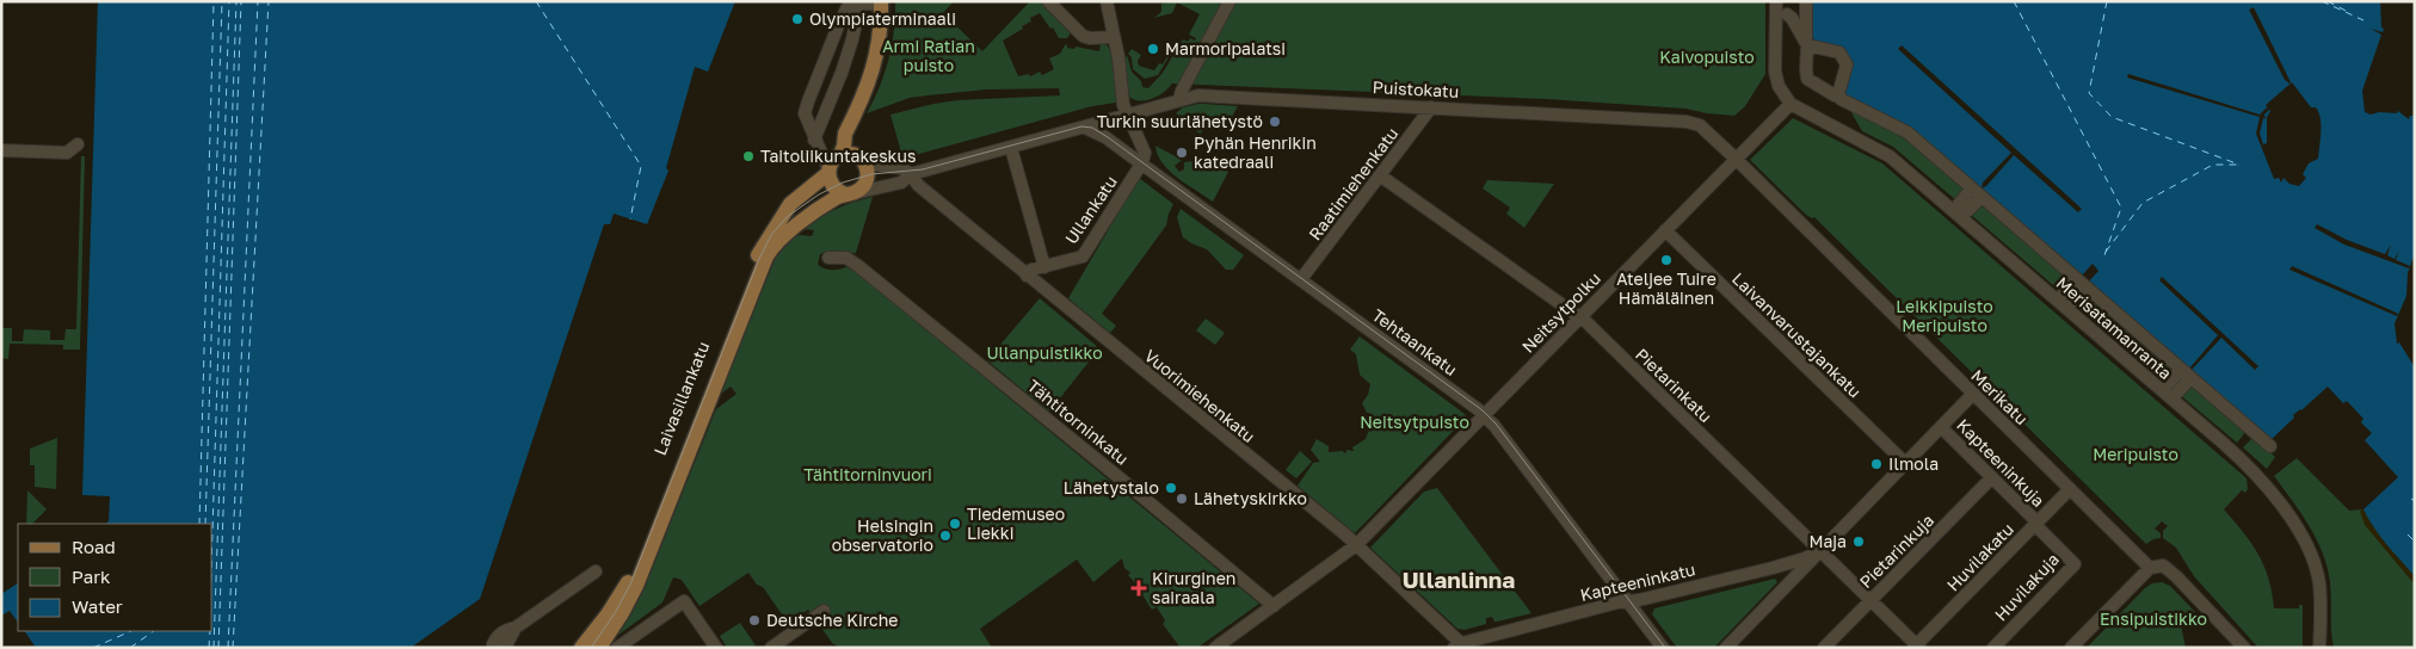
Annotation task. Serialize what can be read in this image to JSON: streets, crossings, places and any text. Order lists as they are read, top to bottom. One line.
{"streets":{"main road":["Laivasillankatu"],"street":["Puistokatu","Raatimiehenkatu","Ullankatu","Neitsytpolku","Merisatamanranta","Laivanvarustajankatu","Tehtaankatu","Pietarinkatu","Vuorimiehenkatu","Merikatu","Tähtitorninkatu","Kapteeninkuja","Pietarinkuja","Huvilakatu","Kapteeninkatu","Huvilakuja"]},"crossings":[["Puistokatu","Raatimiehenkatu"],["Puistokatu","Neitsytpolku"],["Puistokatu","Tehtaankatu"],["Puistokatu","Merikatu"],["Puistokatu","Laivasillankatu"],["Raatimiehenkatu","Tehtaankatu"],["Raatimiehenkatu","Pietarinkatu"],["Ullankatu","Tehtaankatu"],["Ullankatu","Vuorimiehenkatu"],["Neitsytpolku","Merisatamanranta"],["Neitsytpolku","Laivanvarustajankatu"],["Neitsytpolku","Tehtaankatu"],["Neitsytpolku","Pietarinkatu"],["Neitsytpolku","Vuorimiehenkatu"],["Neitsytpolku","Merikatu"],["Neitsytpolku","Tähtitorninkatu"],["Laivanvarustajankatu","Kapteeninkatu"],["Tehtaankatu","Laivasillankatu"],["Tehtaankatu","Kapteeninkatu"],["Pietarinkatu","Pietarinkuja"],["Pietarinkatu","Huvilakatu"],["Pietarinkatu","Kapteeninkatu"],["Vuorimiehenkatu","Laivasillankatu"],["Vuorimiehenkatu","Kapteeninkatu"],["Merikatu","Huvilakatu"],["Merikatu","Kapteeninkatu"],["Kapteeninkuja","Pietarinkuja"],["Kapteeninkuja","Huvilakatu"],["Kapteeninkuja","Kapteeninkatu"],["Kapteeninkuja","Huvilakuja"],["Huvilakatu","Huvilakuja"]],"districts":["Ullanlinna"],"parks":["Armi Ratian puisto","Kaivopuisto","Leikkipuisto Meripuisto","Ullanpuistikko","Neitsytpuisto","Meripuisto","Tähtitorninvuori","Ensipuistikko"],"places":{"other":["Olympiaterminaali","Marmoripalatsi","Turkin suurlähetystö","Pyhän Henrikin katedraali","Taitoliikuntakeskus","Ateljee Tuire Hämäläinen","Ilmola","Lähetystalo","Lähetyskirkko","Tiedemuseo Liekki","Helsingin observatorio","Maja","Deutsche Kirche"],"health":["Kirurginen sairaala"]},"legend":["Road","Park","Water"]}
